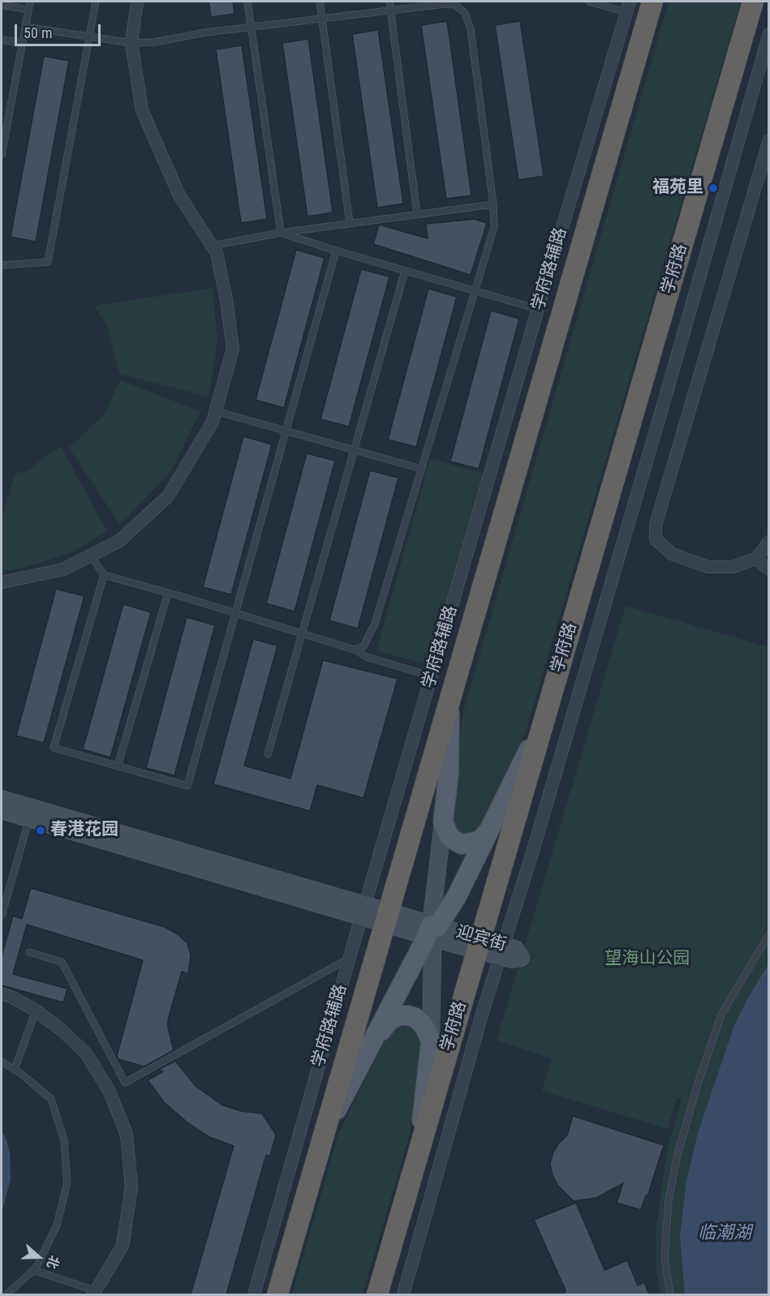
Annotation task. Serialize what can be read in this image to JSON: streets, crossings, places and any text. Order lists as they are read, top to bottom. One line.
{"streets":{"highway":["学府路"],"main road":["迎宾街"],"street":["学府路辅路"]},"crossings":[["学府路辅路","迎宾街"],["学府路","迎宾街"]],"water":["临潮湖"],"parks":["望海山公园"],"places":["福苑里","春港花园"],"scale_bar":"50 m","north":"right"}
